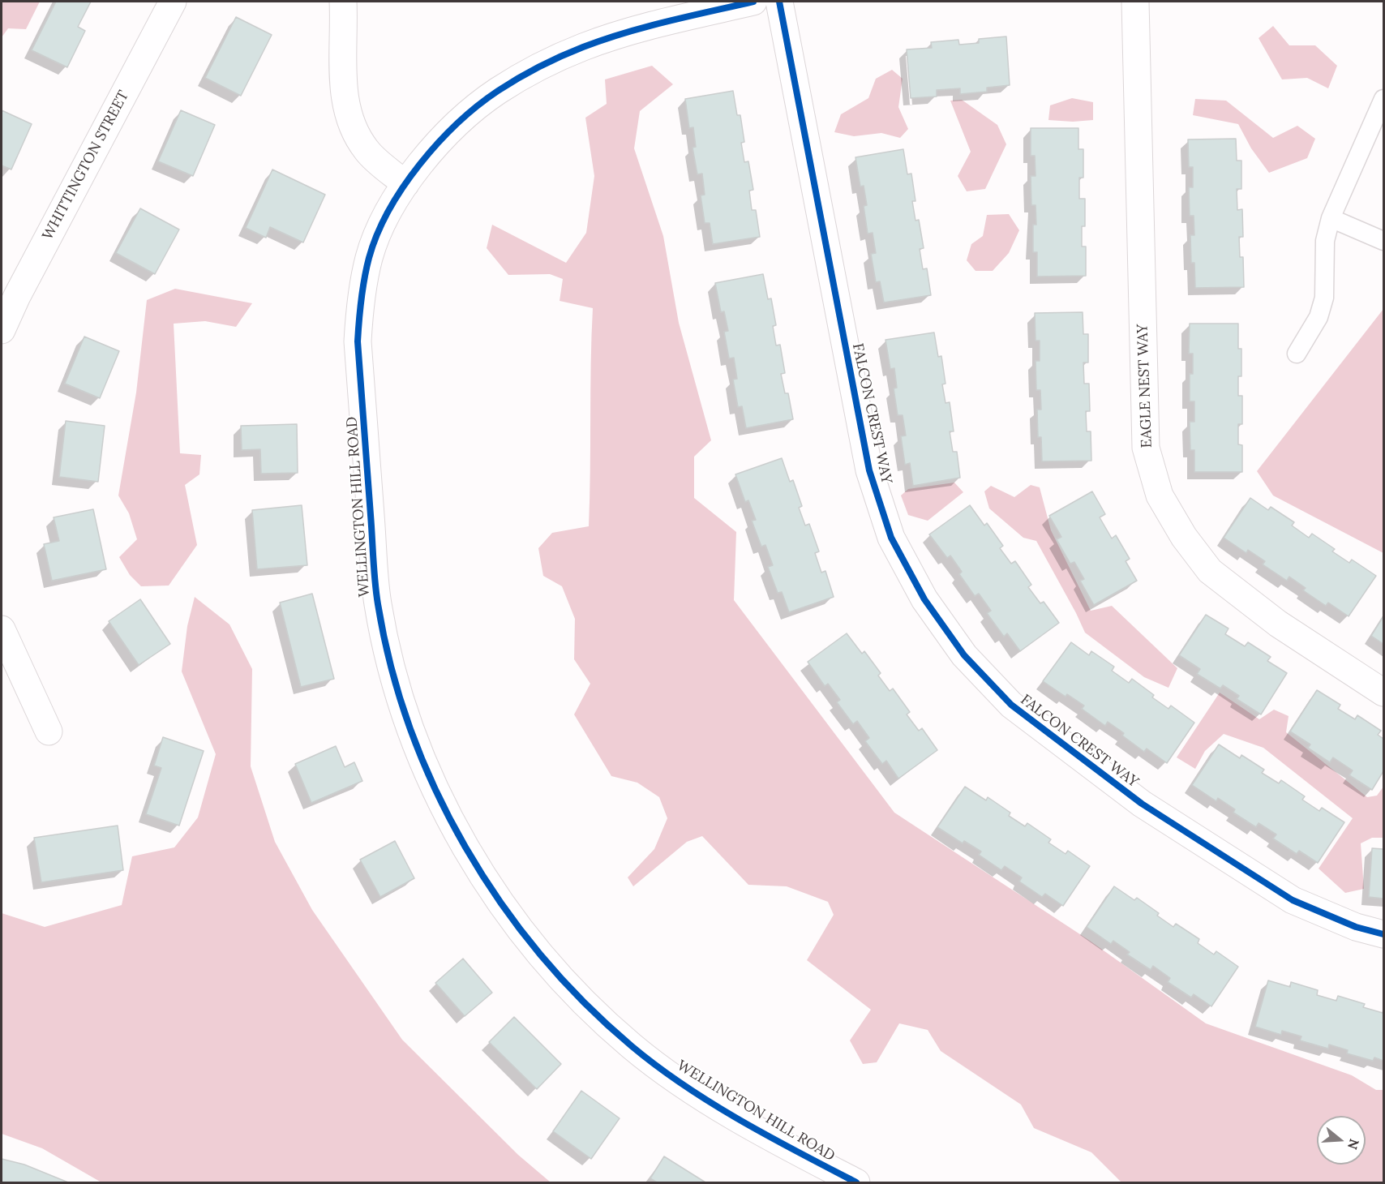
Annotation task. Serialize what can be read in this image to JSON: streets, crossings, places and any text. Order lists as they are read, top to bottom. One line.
{"streets":{"street":["WHITTINGTON STREET","EAGLE NEST WAY","FALCON CREST WAY","WELLINGTON HILL ROAD"]},"north":"right"}
